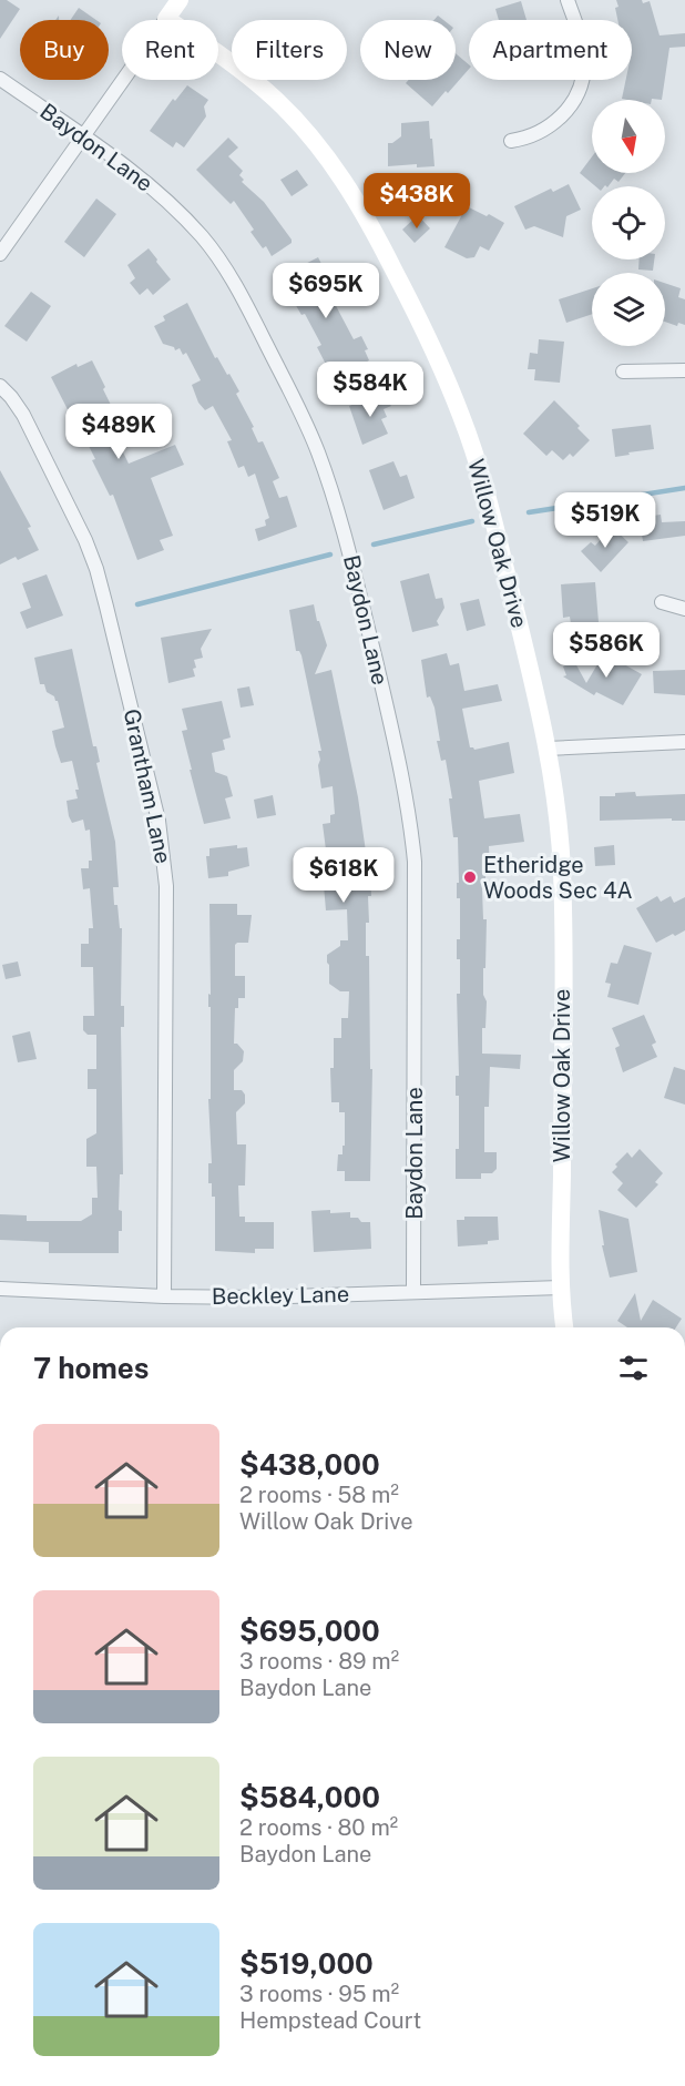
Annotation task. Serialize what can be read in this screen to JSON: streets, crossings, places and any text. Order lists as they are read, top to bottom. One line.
{"streets":{"street":["Baydon Lane","Willow Oak Drive","Grantham Lane","Beckley Lane"]},"crossings":[["Baydon Lane","Beckley Lane"],["Willow Oak Drive","Beckley Lane"],["Grantham Lane","Beckley Lane"]],"places":["Etheridge Woods Sec 4A"],"north":"bottom","page":{"chip":["Buy","Rent","Filters","New","Apartment"],"price":["$438K","$695K","$584K","$489K","$519K","$586K","$618K"],"heading":"7 homes","list":[{"name":"$438,000","note":"2 rooms · 58 m² · Willow Oak Drive"},{"name":"$695,000","note":"3 rooms · 89 m² · Baydon Lane"},{"name":"$584,000","note":"2 rooms · 80 m² · Baydon Lane"},{"name":"$519,000","note":"3 rooms · 95 m² · Hempstead Court"}]}}
